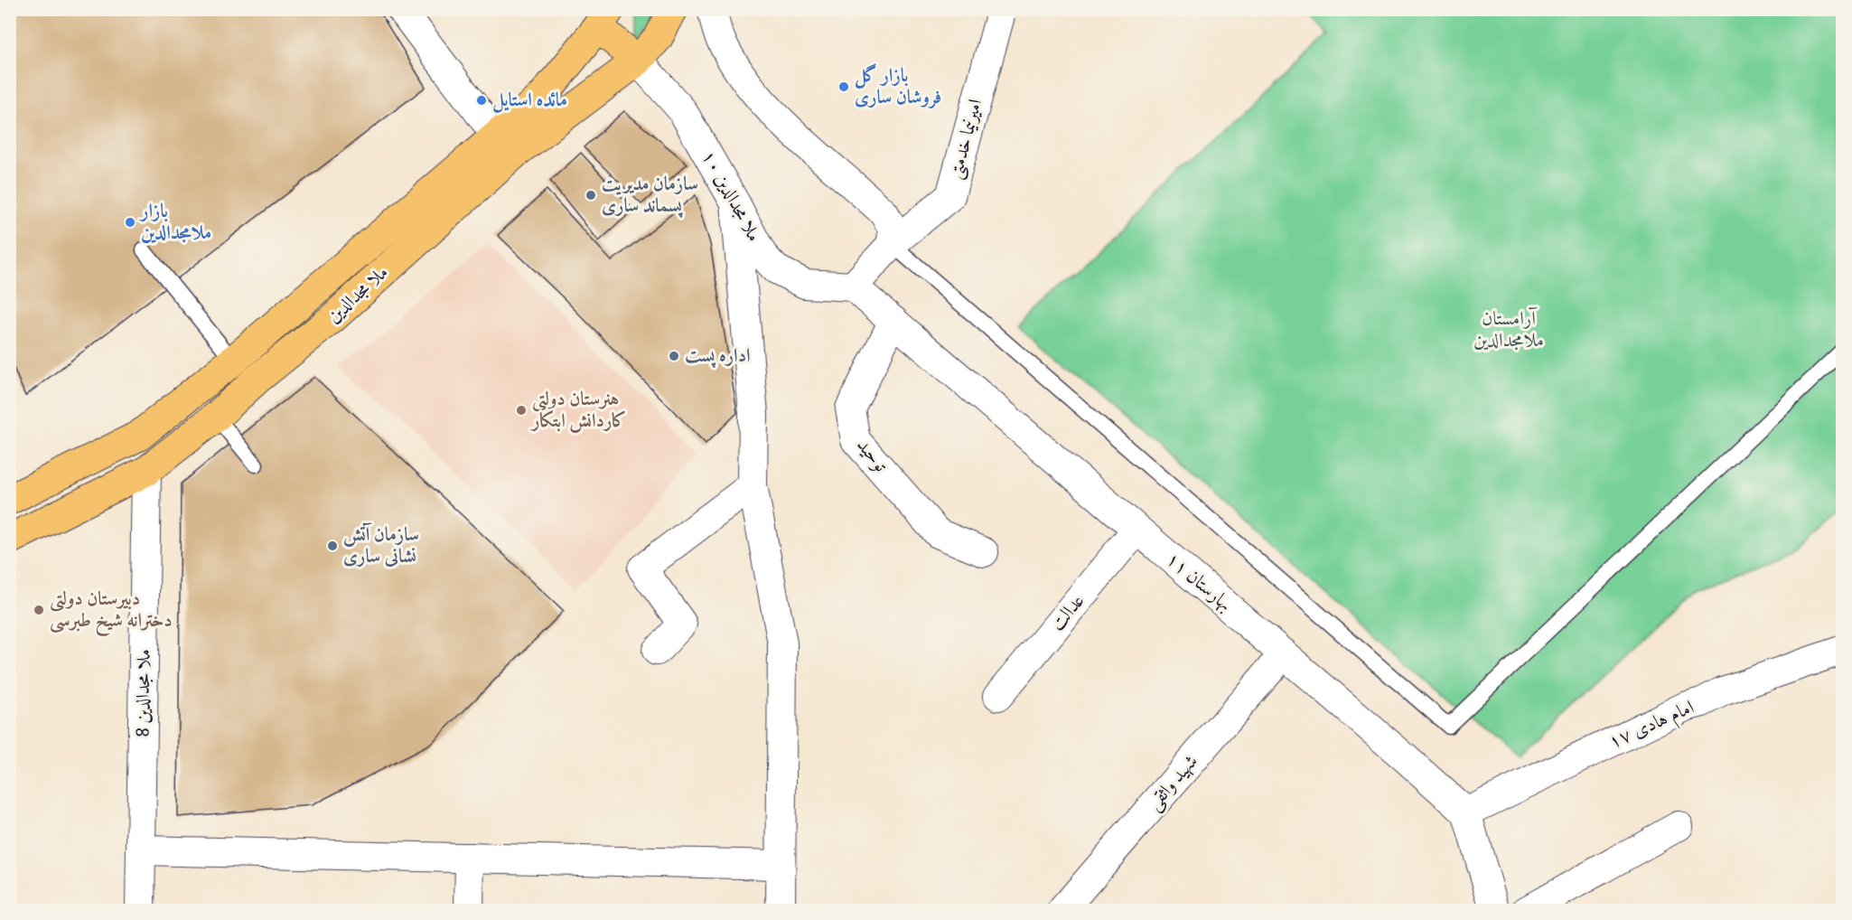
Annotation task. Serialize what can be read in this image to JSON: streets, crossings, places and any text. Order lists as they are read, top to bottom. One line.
{"streets":{"main road":["ملا مجدالدین"],"street":["امیرنیما خدمتی","ملا مجدالدین ١٠","توحید","بهارستان ۱۱","عدالت","ملا مجدالدین 8","امام هادی ۱۷","شهید واثقی"]},"crossings":[["امیرنیما خدمتی","ملا مجدالدین ١٠"],["امیرنیما خدمتی","بهارستان ۱۱"],["ملا مجدالدین ١٠","ملا مجدالدین"],["ملا مجدالدین ١٠","بهارستان ۱۱"],["ملا مجدالدین","ملا مجدالدین 8"],["توحید","بهارستان ۱۱"],["بهارستان ۱۱","عدالت"],["بهارستان ۱۱","امام هادی ۱۷"],["بهارستان ۱۱","شهید واثقی"]],"parks":["آرامستان ملامجدالدین"],"places":["بازار گل فروشان ساری","مائده استایل","سازمان مدیریت پسماند ساری","بازار ملامجدالدین","اداره پست","هنرستان دولتی کاردانش ابتکار","سازمان آتش نشانی ساری","دبیرستان دولتی دخترانه شیخ طبرسی"]}
